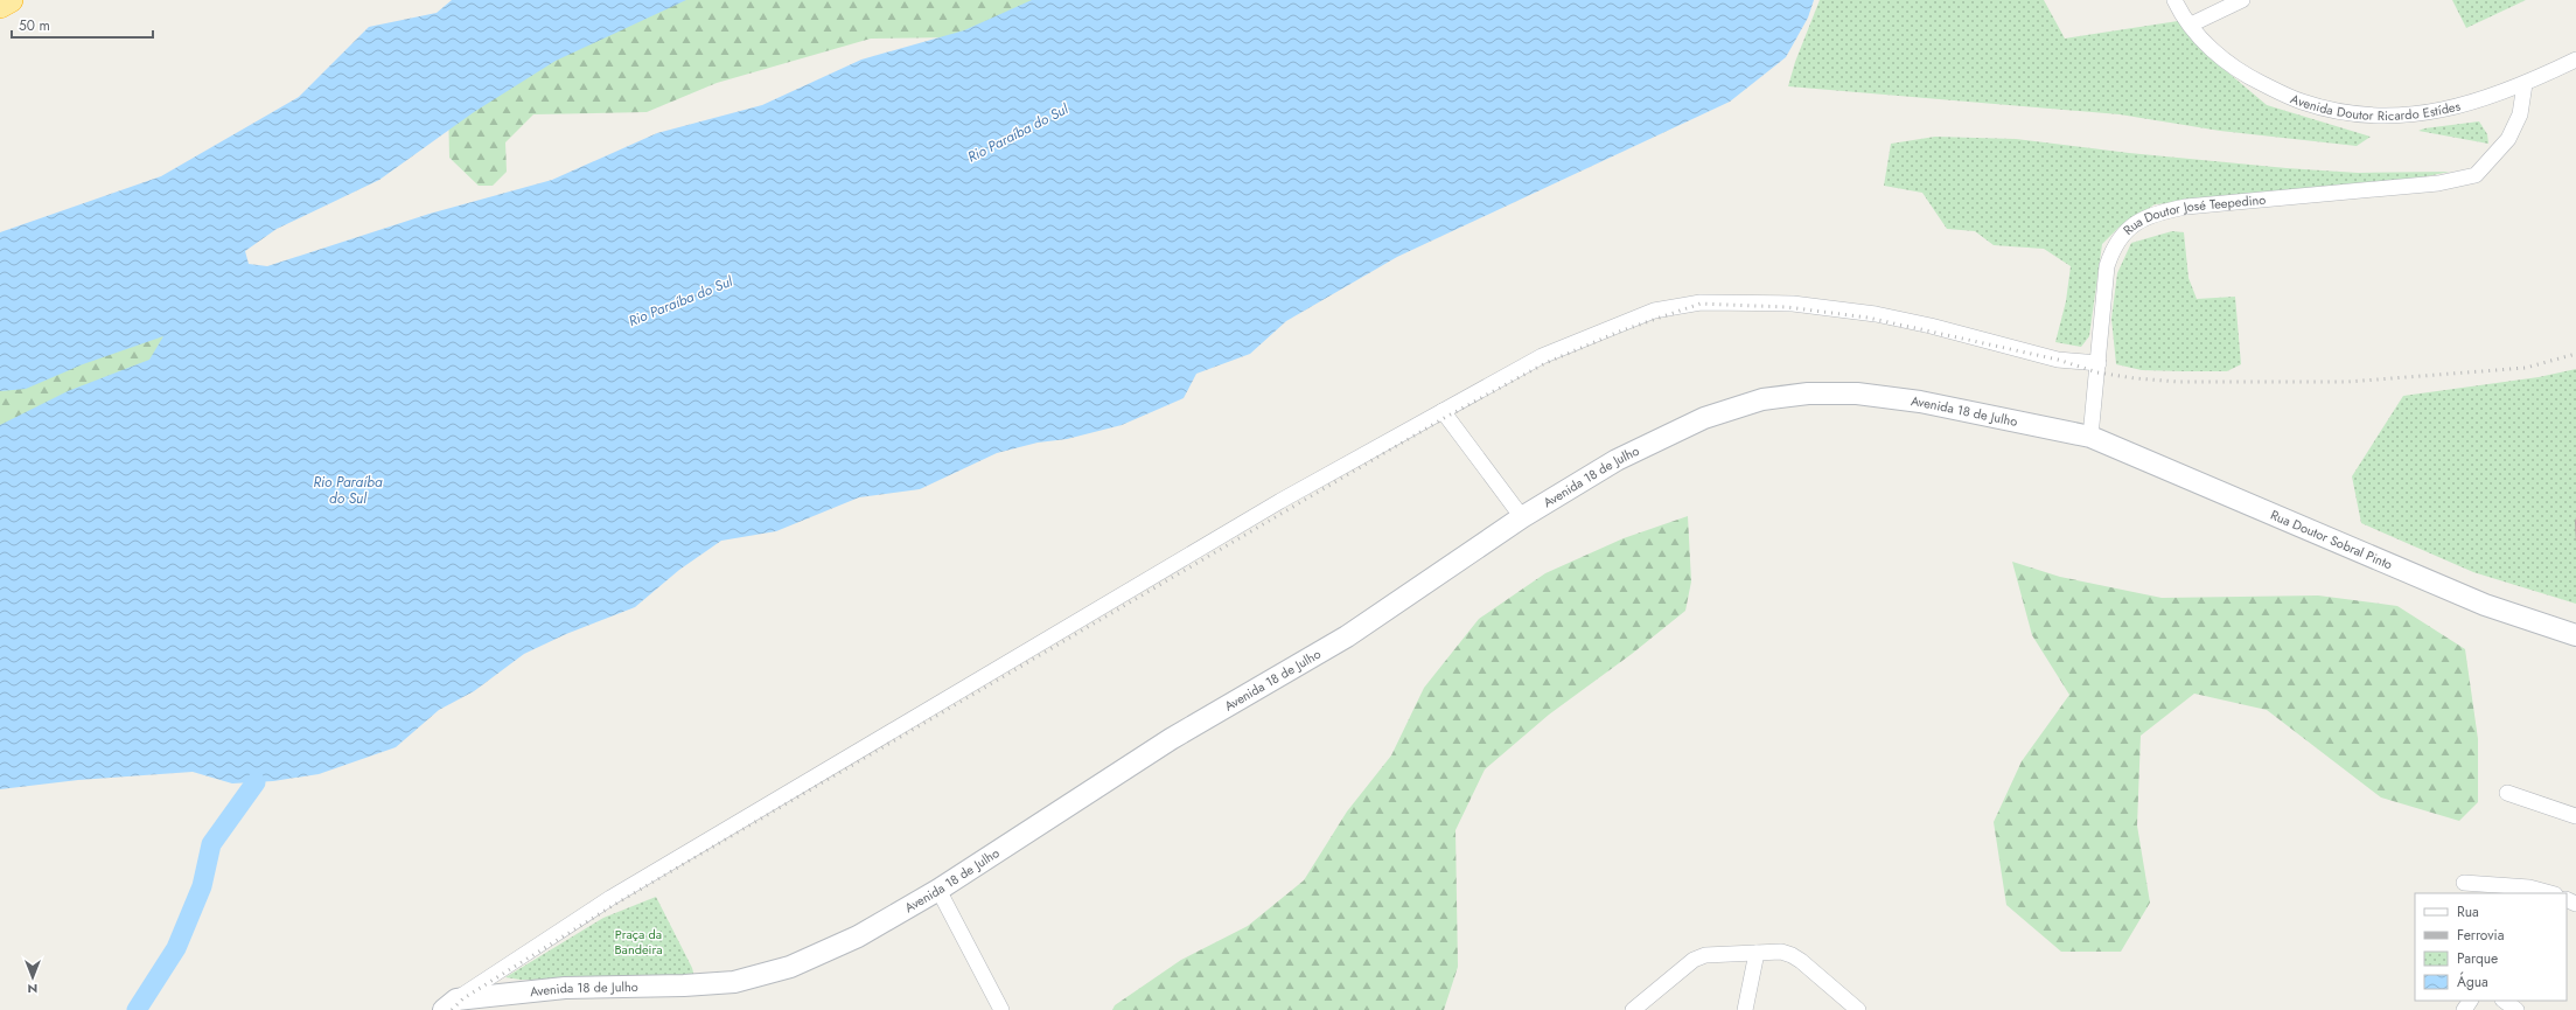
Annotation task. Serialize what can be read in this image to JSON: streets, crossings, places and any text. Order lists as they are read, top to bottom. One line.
{"streets":{"main road":["Avenida 18 de Julho","Rua Doutor Sobral Pinto"],"street":["Avenida Doutor Ricardo Estídes","Rua Doutor José Teepedino"]},"crossings":[["Avenida Doutor Ricardo Estídes","Rua Doutor José Teepedino"],["Rua Doutor José Teepedino","Avenida 18 de Julho"],["Rua Doutor José Teepedino","Rua Doutor Sobral Pinto"],["Avenida 18 de Julho","Rua Doutor Sobral Pinto"]],"water":["Rio Paraíba do Sul"],"parks":["Praça da Bandeira"],"legend":["Rua","Ferrovia","Parque","Água"],"scale_bar":"50 m","north":"bottom"}
